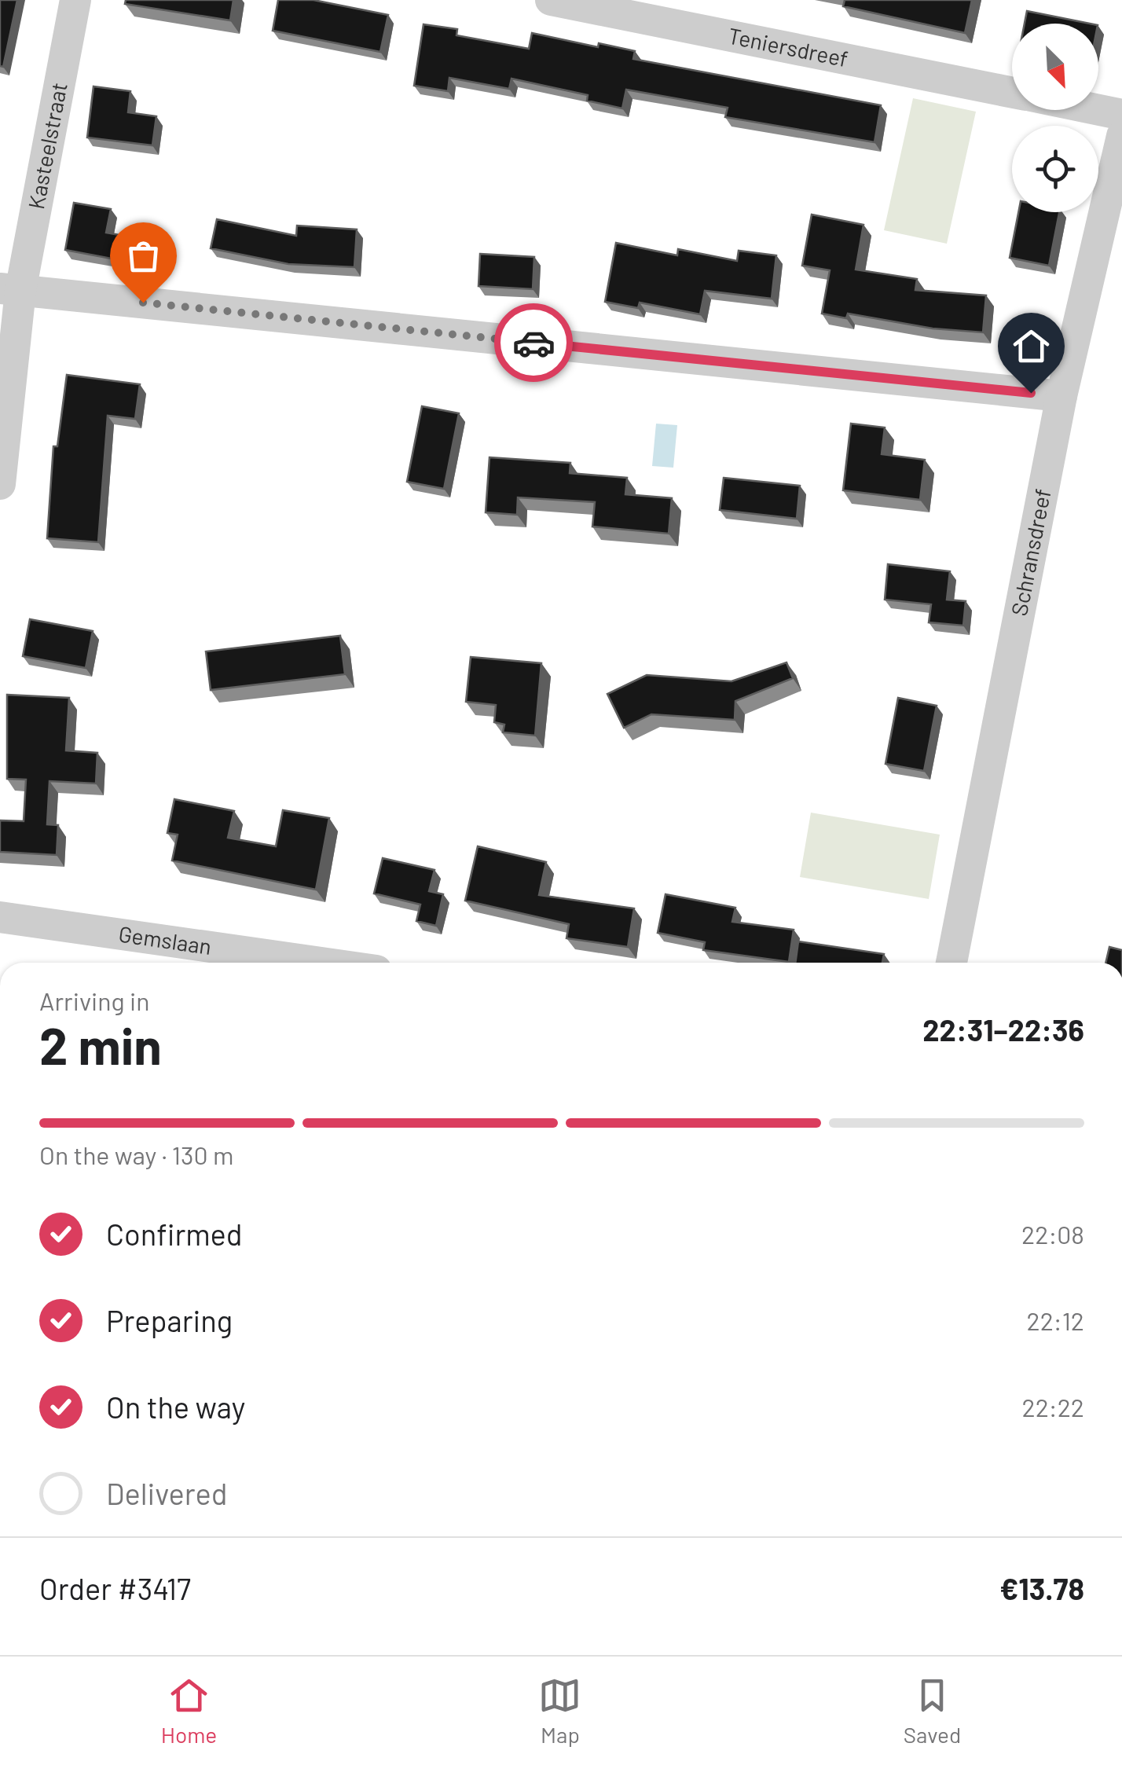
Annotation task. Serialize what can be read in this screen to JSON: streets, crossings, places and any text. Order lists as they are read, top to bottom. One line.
{"streets":{"street":["Teniersdreef","Kasteelstraat","Schransdreef","Gemslaan"]},"north":"bottom right","page":{"heading":["2 min","Arriving in","22:31–22:36"],"panel":["Order #3417","€13.78"],"bar":"On the way · 130 m","list":[["Confirmed","22:08"],["Preparing","22:12"],["On the way","22:22"],"Delivered"],"tabs":["Home","Map","Saved"]}}
